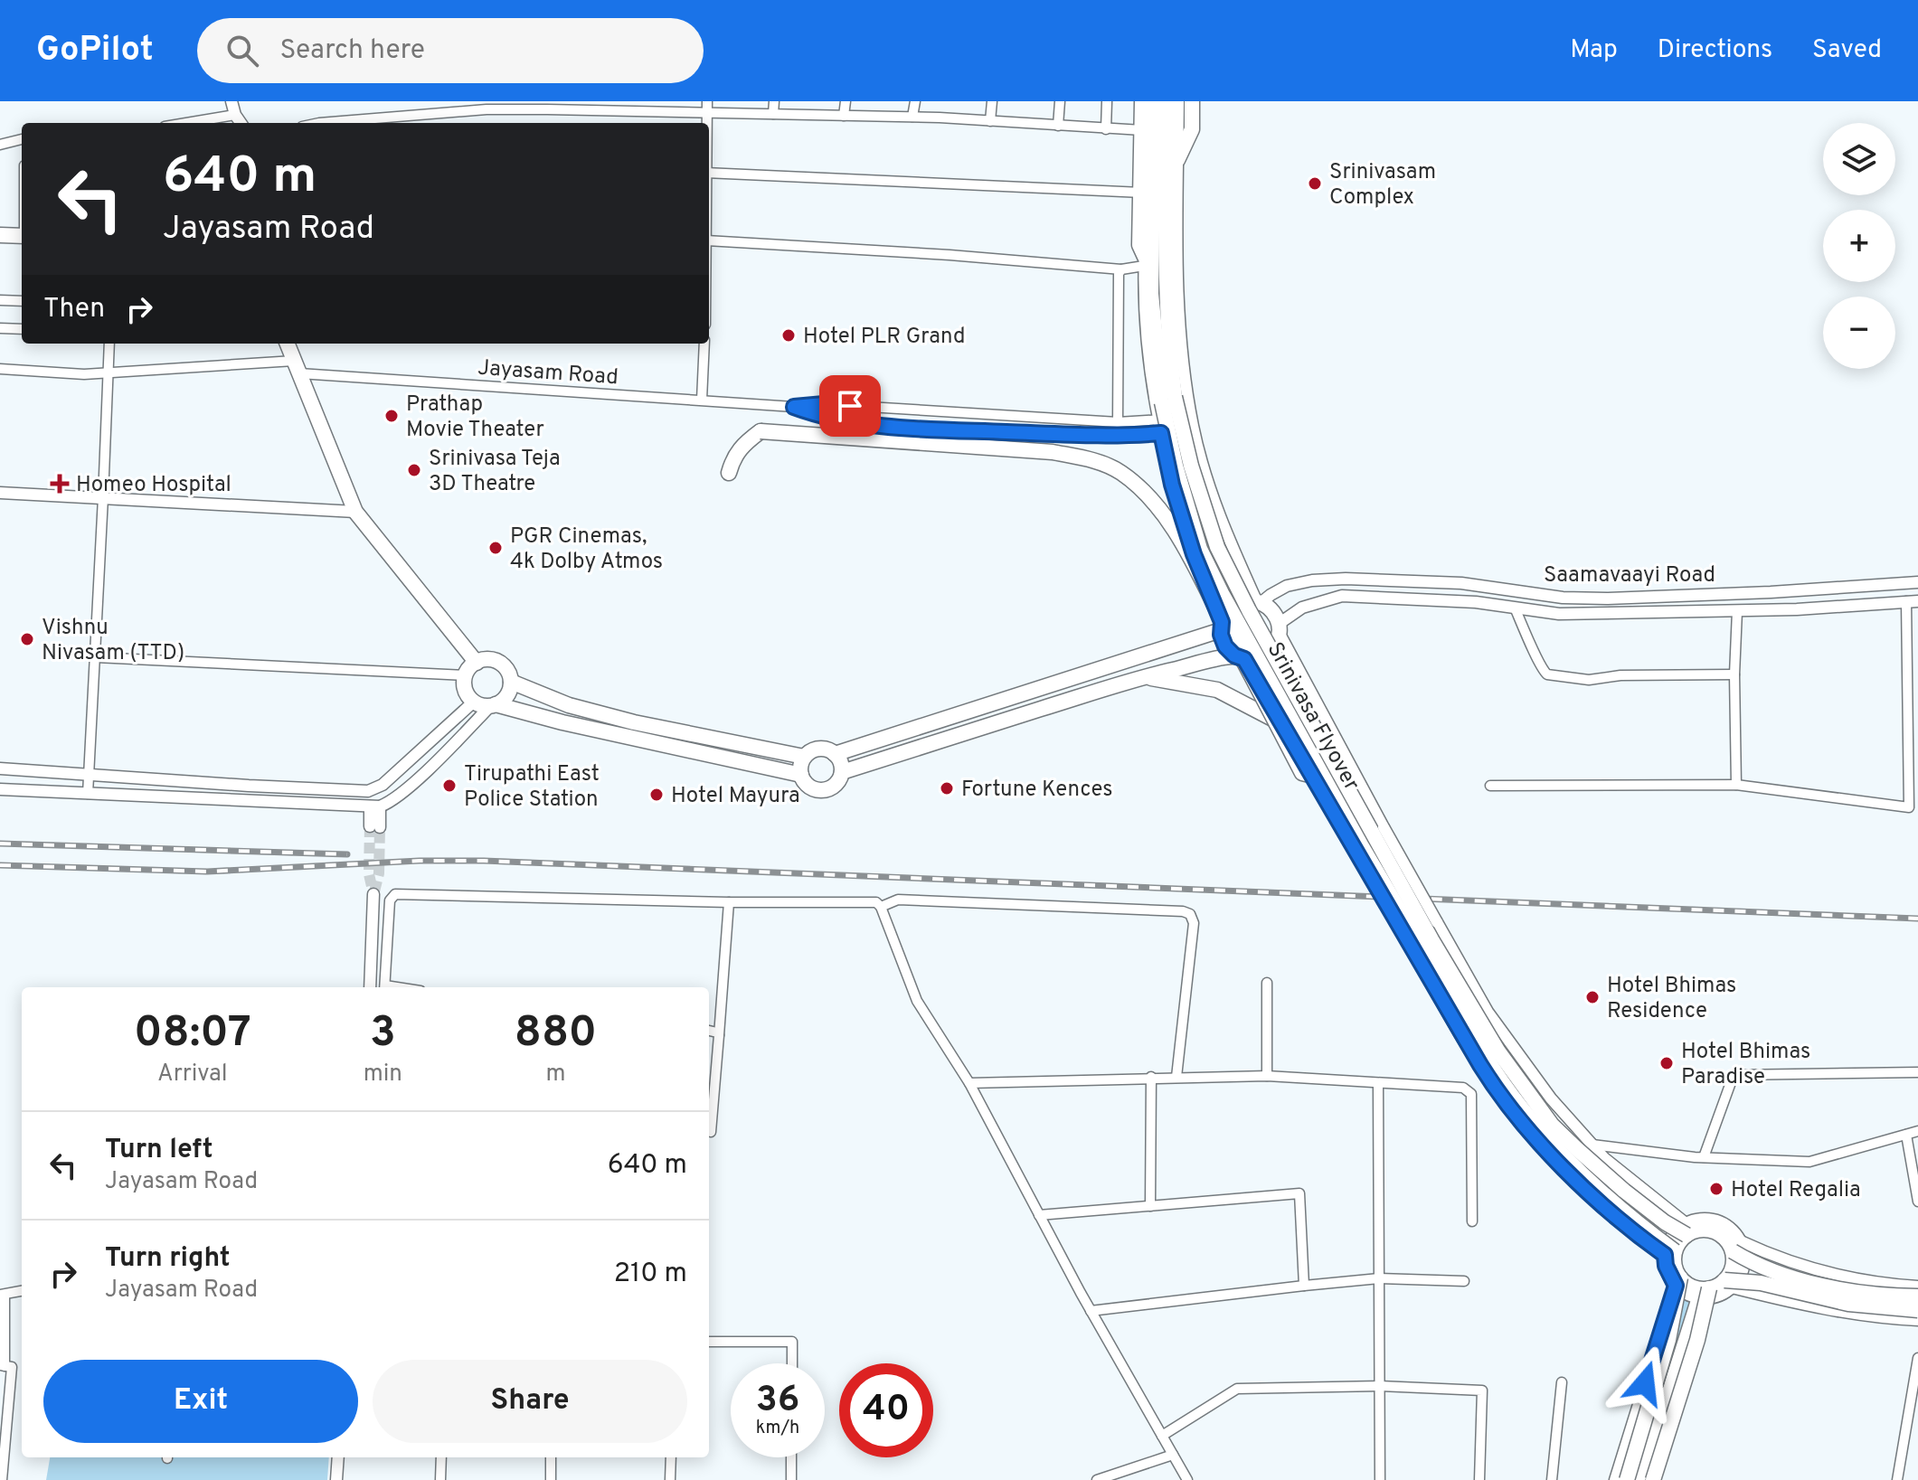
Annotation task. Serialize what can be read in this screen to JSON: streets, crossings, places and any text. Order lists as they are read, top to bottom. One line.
{"streets":{"main road":["Srinivasa Flyover"],"street":["Jayasam Road","Saamavaayi Road"]},"places":{"other":["Srinivasam Complex","Hotel PLR Grand","Prathap Movie Theater","Srinivasa Teja 3D Theatre","PGR Cinemas, 4k Dolby Atmos","Vishnu Nivasam (TTD)","Tirupathi East Police Station","Fortune Kences","Hotel Mayura","Hotel Bhimas Residence","Hotel Bhimas Paradise","Hotel Regalia"],"health":["Homeo Hospital"]},"page":{"header":"GoPilot","search":"Search here","nav":["Map","Directions","Saved"],"map_buttons":["+","−"],"turn":["640 m","Jayasam Road"],"then":"Then","eta":["08:07","Arrival","3","min","880","m"],"list":[{"name":"Turn left","note":"Jayasam Road","value":"640 m"},{"name":"Turn right","note":"Jayasam Road","value":"210 m"}],"buttons":["Exit","Share"],"speed":"36 km/h","limit":"40"}}
